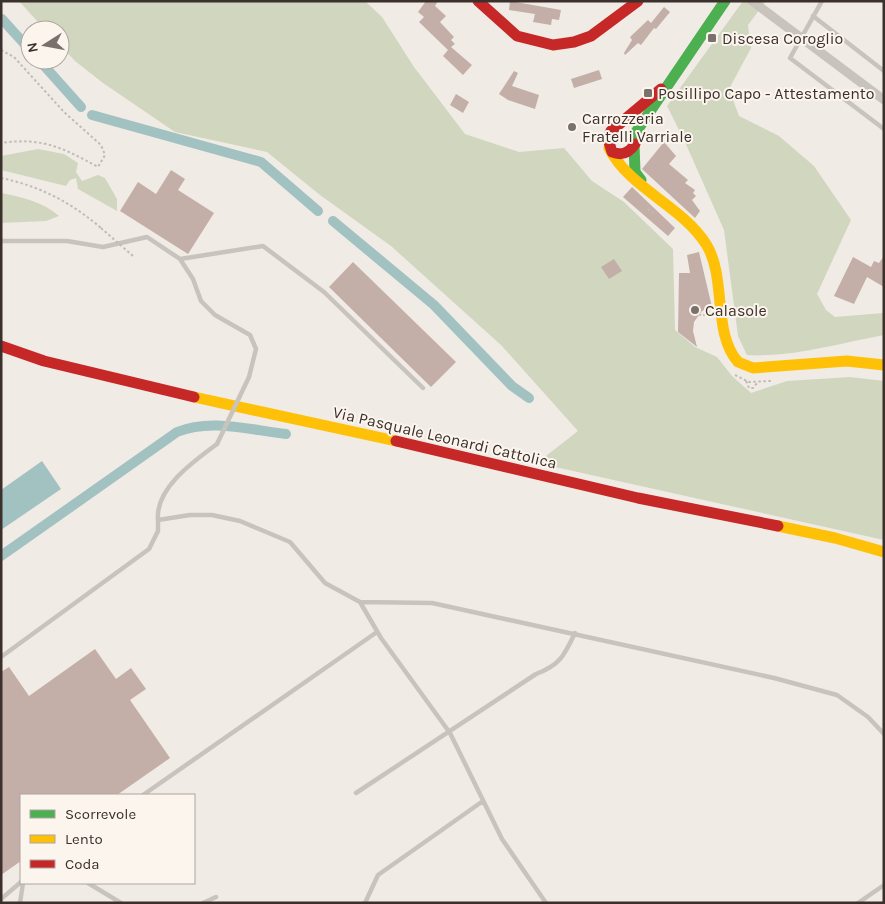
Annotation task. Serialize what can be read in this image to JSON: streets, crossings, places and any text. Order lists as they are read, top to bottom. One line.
{"streets":{"street":["Via Pasquale Leonardi Cattolica"]},"places":{"transit":["Discesa Coroglio","Posillipo Capo - Attestamento"],"other":["Carrozzeria Fratelli Varriale","Calasole"]},"legend":["Scorrevole","Lento","Coda"],"north":"left"}
